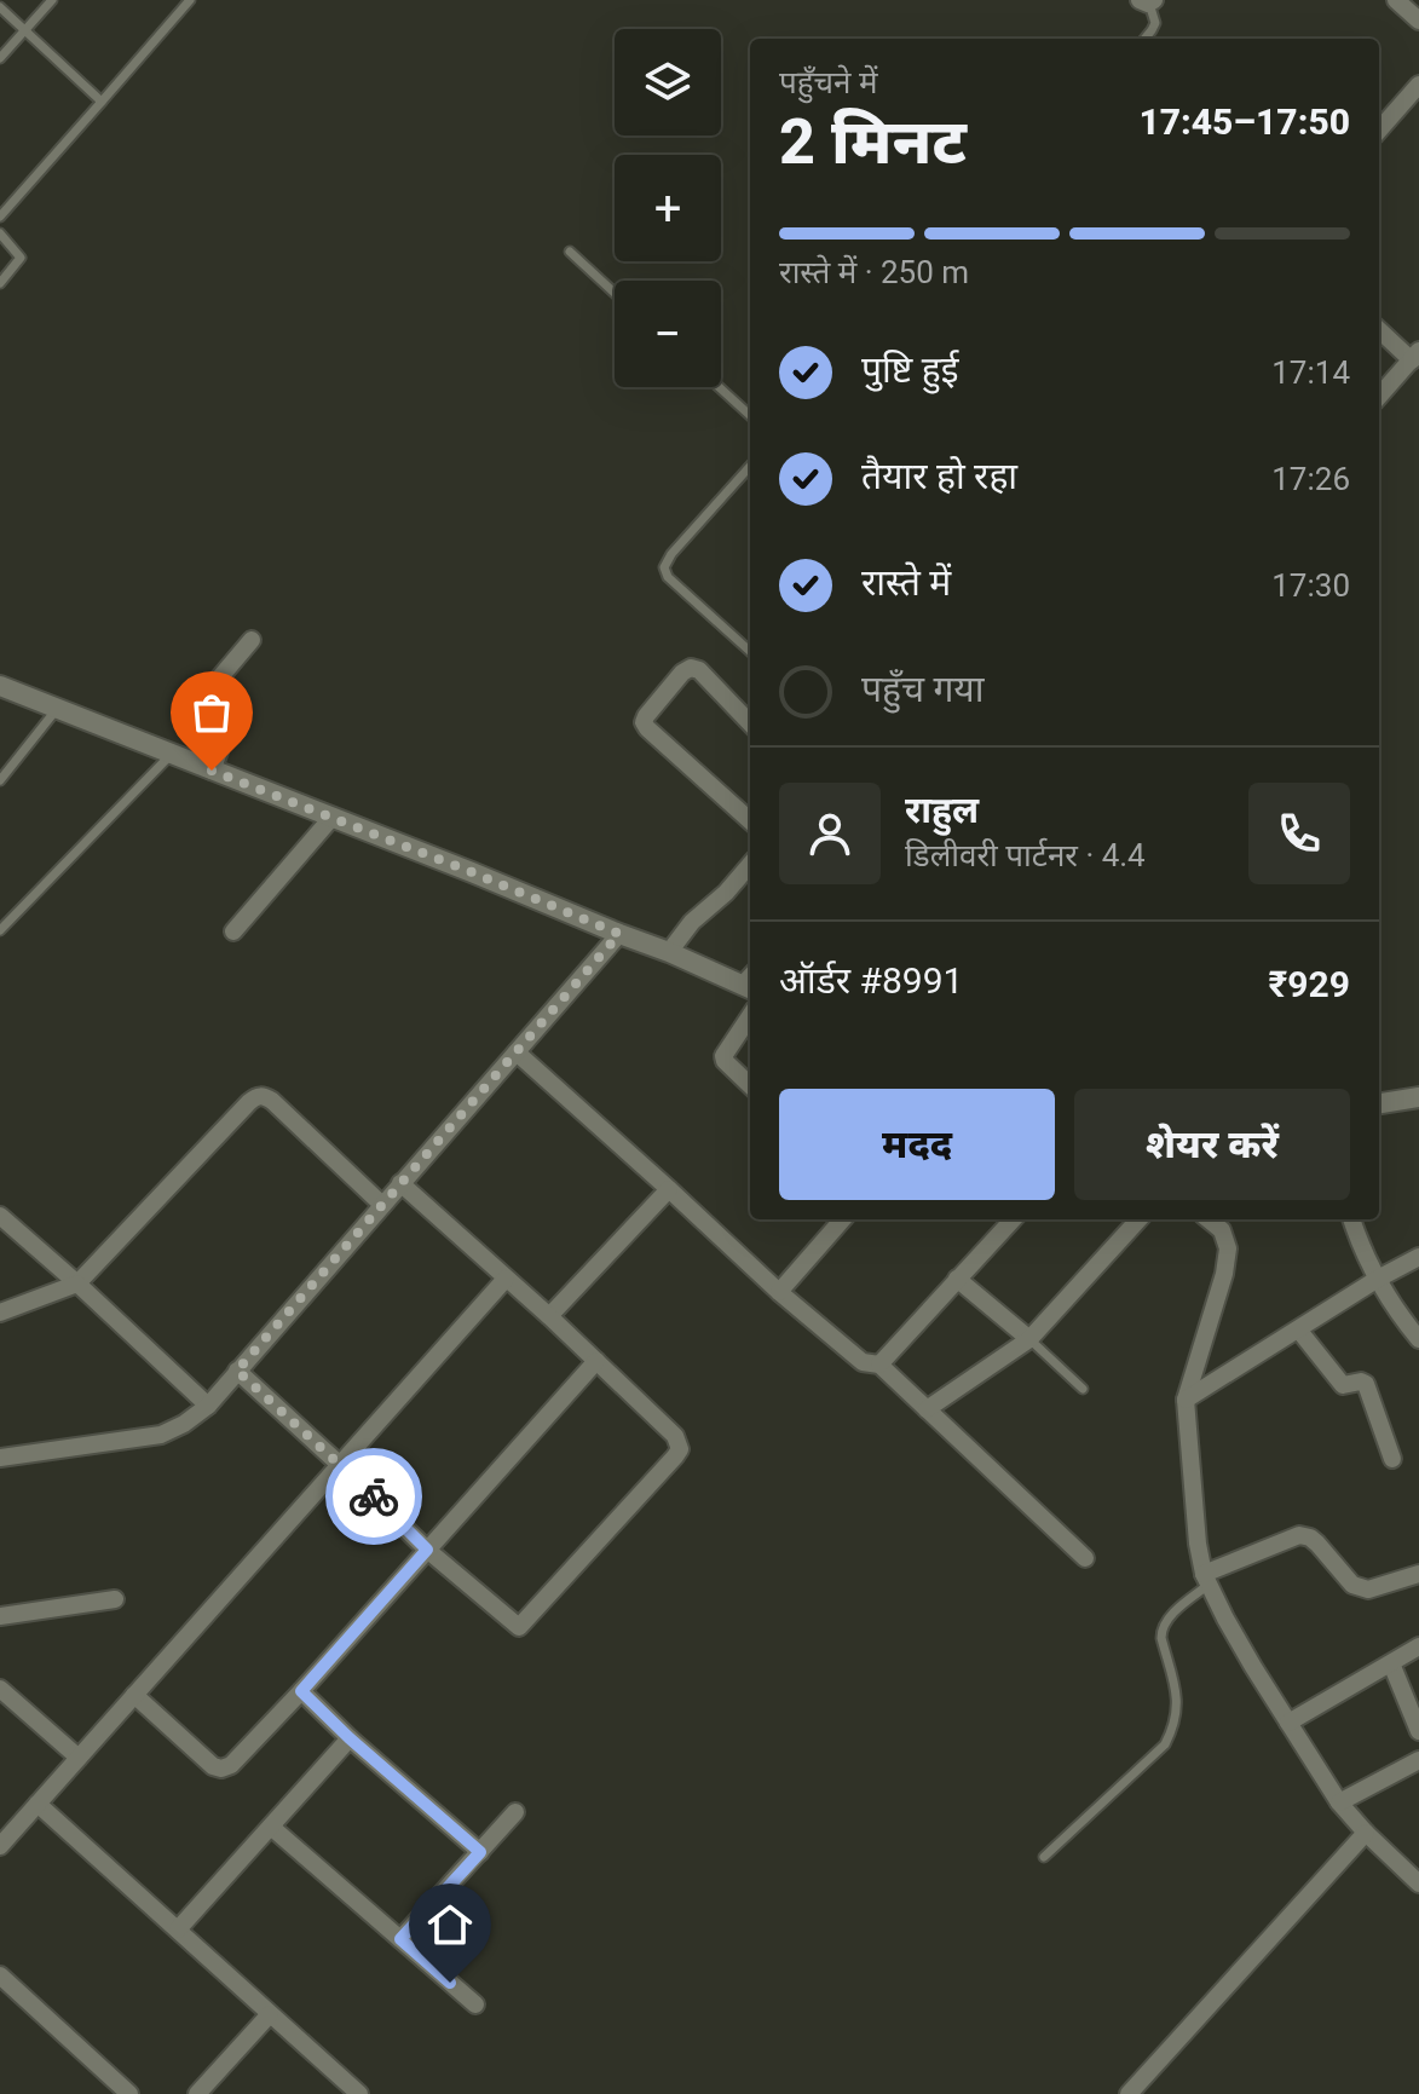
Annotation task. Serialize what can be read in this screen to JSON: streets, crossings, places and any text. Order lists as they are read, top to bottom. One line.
{"page":{"map_buttons":["+","−"],"heading":["2 मिनट","पहुँचने में","17:45–17:50"],"panel":["राहुल","डिलीवरी पार्टनर · 4.4","ऑर्डर #8991","₹929"],"bar":"रास्ते में · 250 m","list":[["पुष्टि हुई","17:14"],["तैयार हो रहा","17:26"],["रास्ते में","17:30"],"पहुँच गया"],"buttons":["मदद","शेयर करें"]}}
